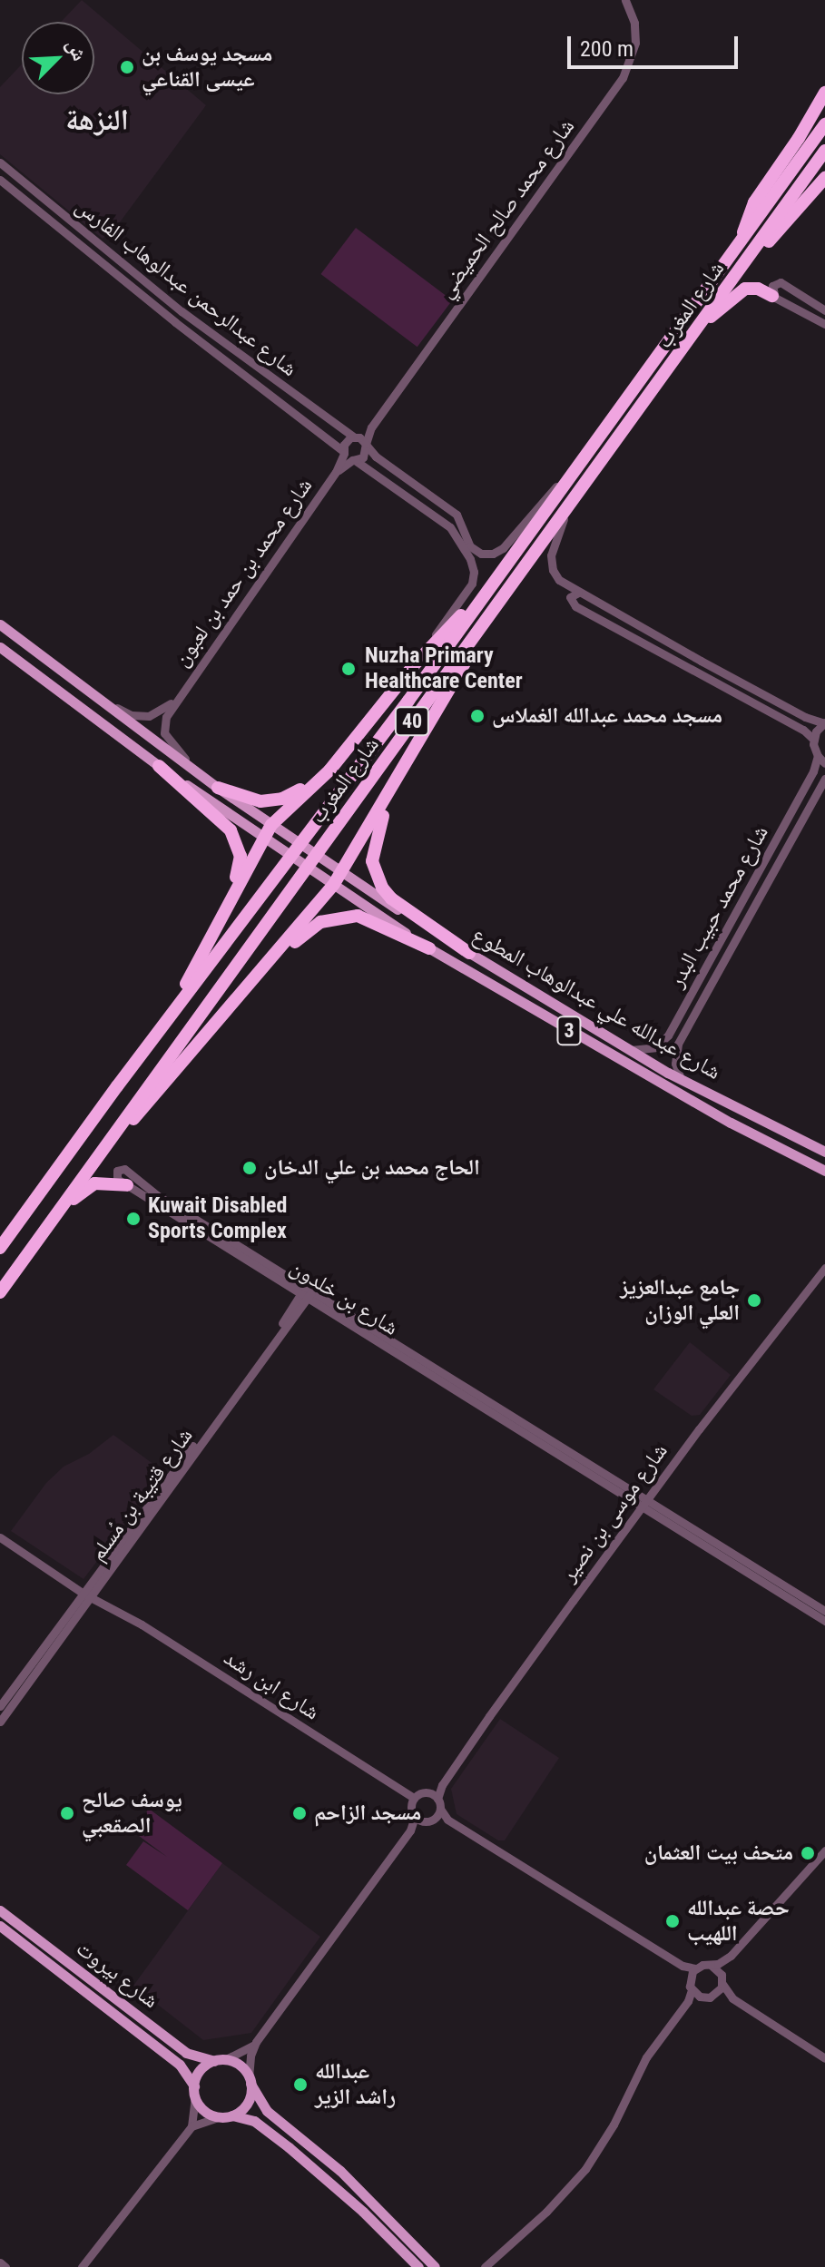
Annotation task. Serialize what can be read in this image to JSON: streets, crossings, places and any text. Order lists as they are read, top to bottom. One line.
{"streets":{"highway":["شارع المغرب","40"],"main road":["شارع عبدالله علي عبدالوهاب المطوع","3","شارع بيروت"],"street":["شارع محمد صالح الحميضي","شارع عبدالرحمن عبدالوهاب الفارس","شارع محمد بن حمد بن لعبون","شارع محمد حبيب البدر","شارع بن خلدون","شارع قتيبة بن مُسلم","شارع موسى بن نصير","شارع ابن رشد"]},"crossings":[["شارع محمد صالح الحميضي","شارع عبدالرحمن عبدالوهاب الفارس"],["شارع عبدالرحمن عبدالوهاب الفارس","شارع محمد بن حمد بن لعبون"],["شارع محمد بن حمد بن لعبون","شارع عبدالله علي عبدالوهاب المطوع"],["شارع بن خلدون","شارع قتيبة بن مُسلم"],["شارع بن خلدون","شارع موسى بن نصير"],["شارع قتيبة بن مُسلم","شارع ابن رشد"],["شارع موسى بن نصير","شارع ابن رشد"]],"districts":["النزهة"],"places":["مسجد يوسف بن عيسى القناعي","Nuzha Primary Healthcare Center","مسجد محمد عبدالله الغملاس","الحاج محمد بن علي الدخان","Kuwait Disabled Sports Complex","جامع عبدالعزيز العلي الوزان","يوسف صالح الصقعبي","مسجد الزاحم","متحف بيت العثمان","حصة عبدالله اللهيب","عبدالله راشد الزير"],"scale_bar":"200 m","north":"top right"}
